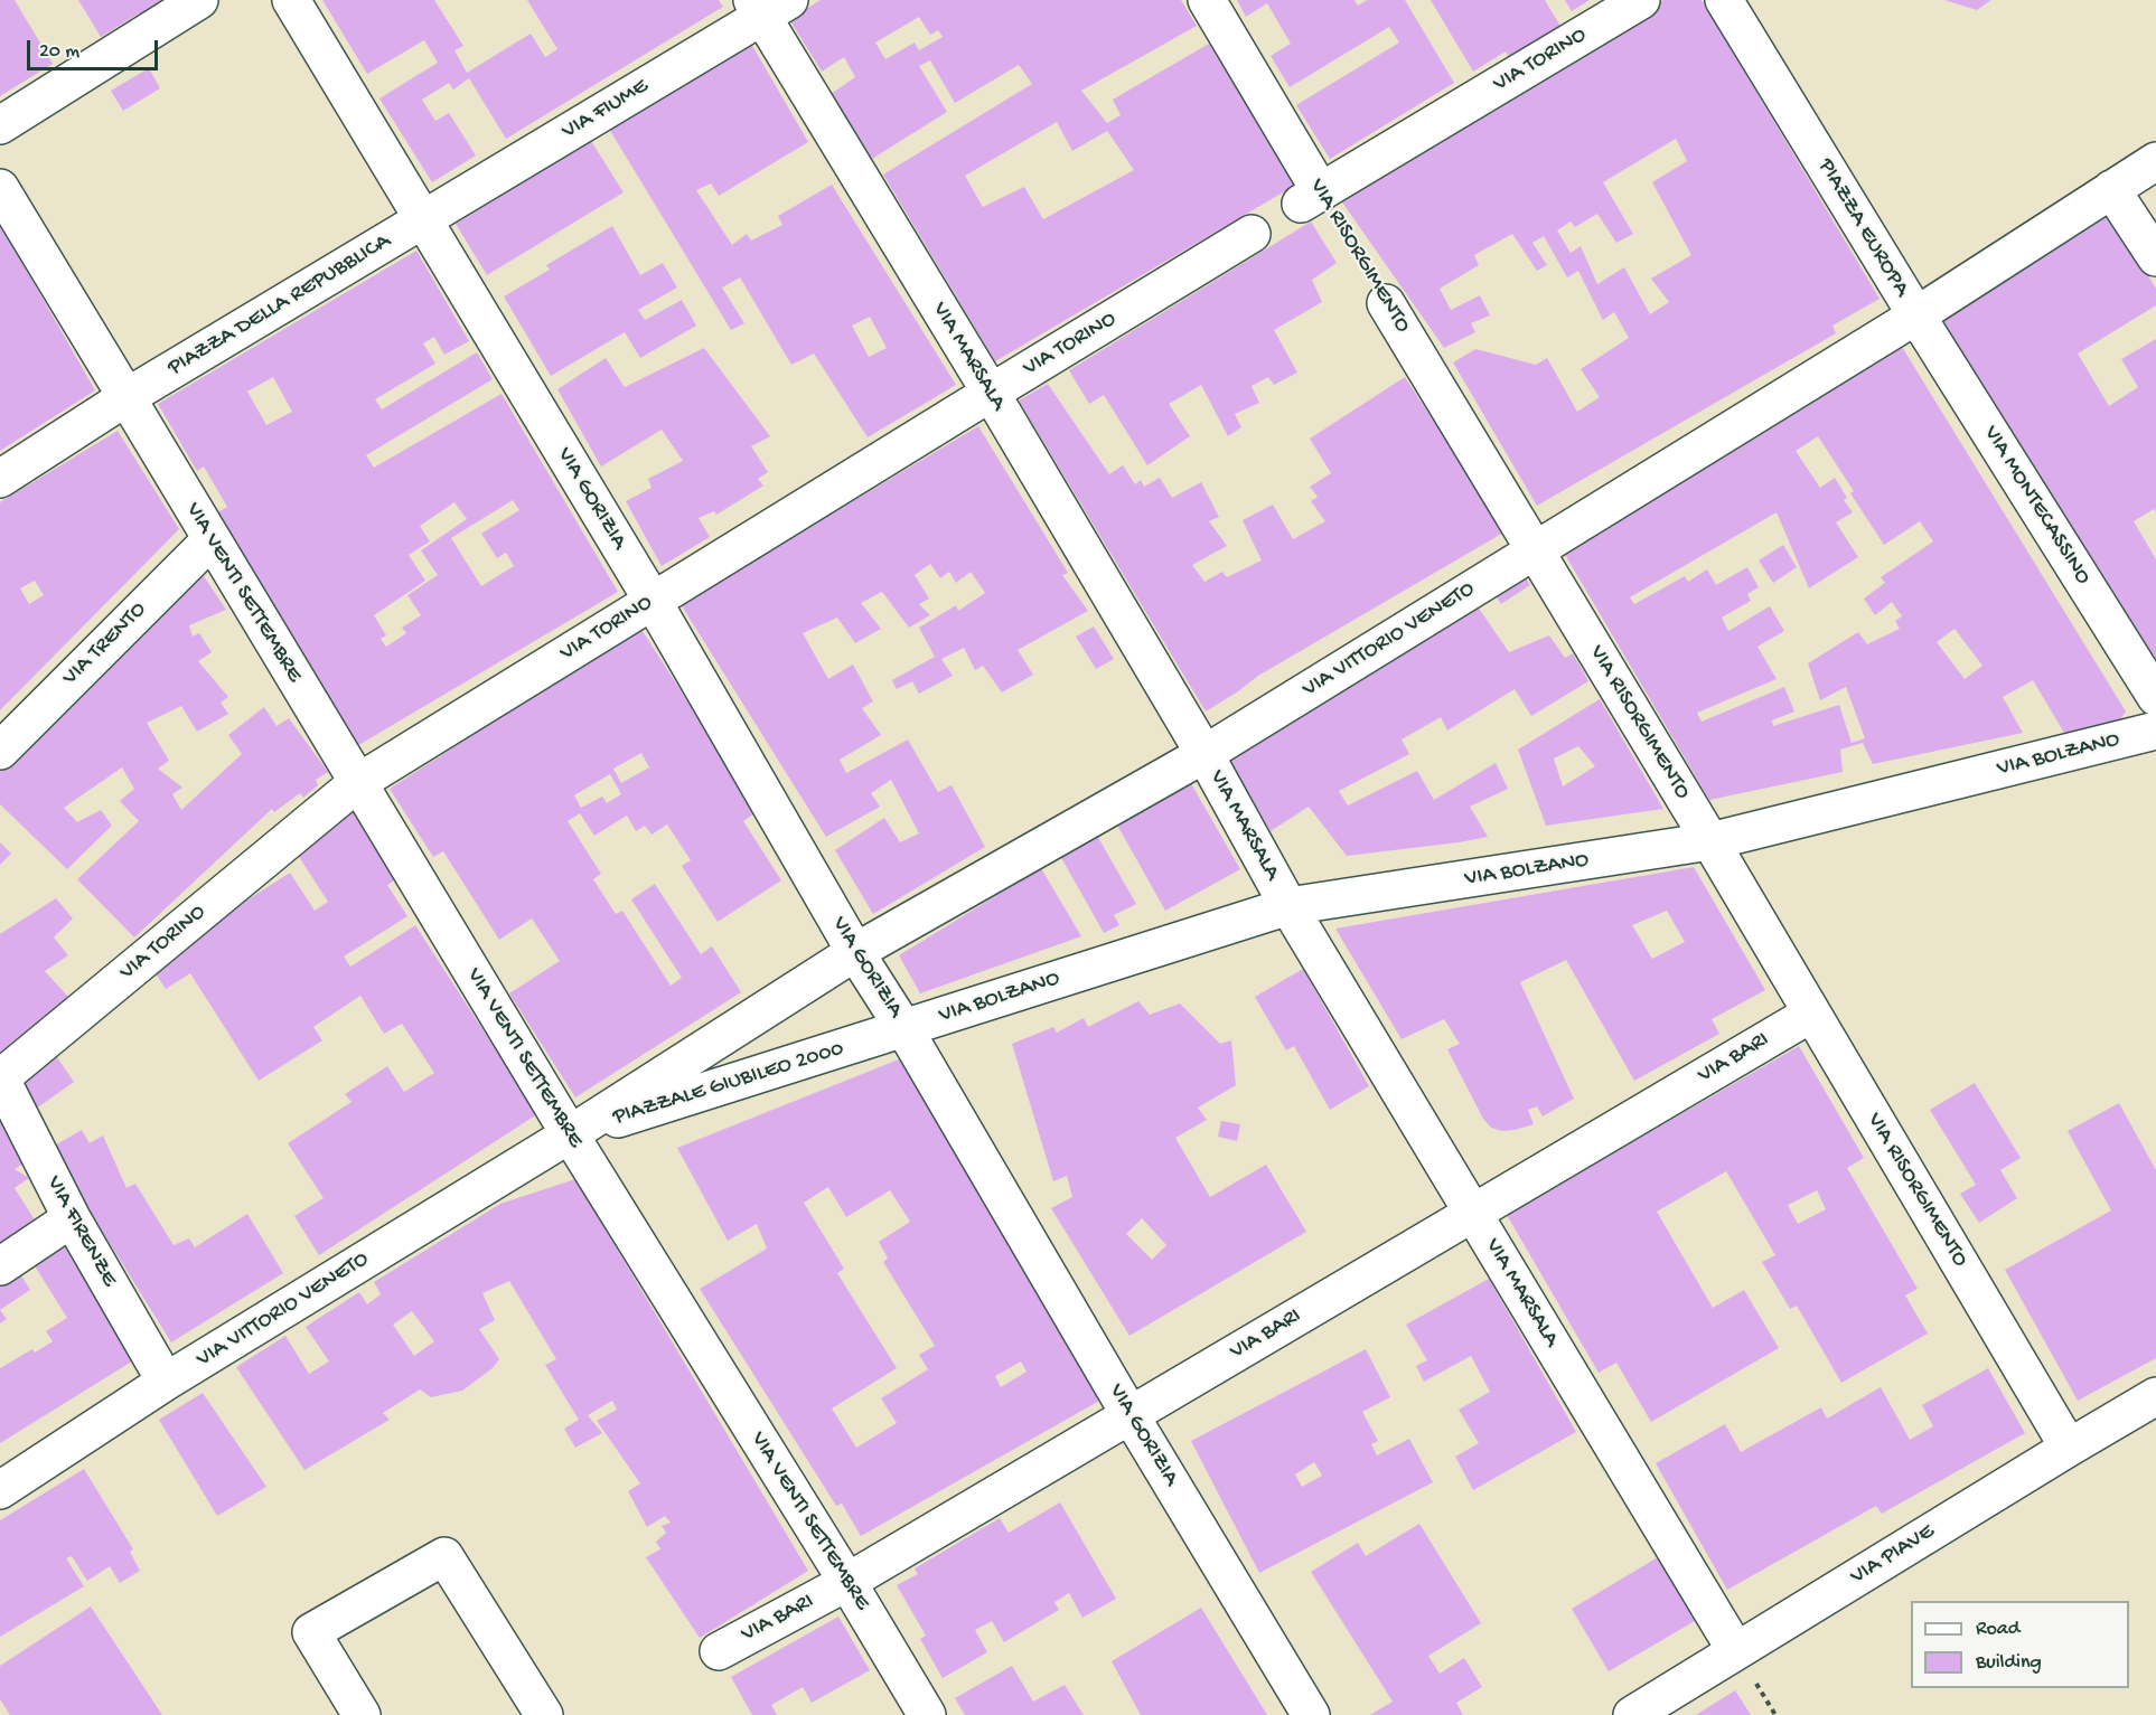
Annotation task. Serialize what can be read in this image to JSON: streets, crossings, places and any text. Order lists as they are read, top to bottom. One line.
{"streets":{"street":["VIA TORINO","VIA FIUME","PIAZZA EUROPA","VIA RISORGIMENTO","PIAZZA DELLA REPUBBLICA","VIA MARSALA","VIA GORIZIA","VIA MONTECASSINO","VIA VENTI SETTEMBRE","VIA VITTORIO VENETO","VIA TRENTO","VIA BOLZANO","VIA BARI","PIAZZALE GIUBILEO 2000","VIA FIRENZE","VIA PIAVE"]},"crossings":[["VIA TORINO","VIA RISORGIMENTO"],["VIA TORINO","VIA MARSALA"],["VIA TORINO","VIA GORIZIA"],["VIA TORINO","VIA VENTI SETTEMBRE"],["VIA TORINO","VIA FIRENZE"],["VIA FIUME","PIAZZA DELLA REPUBBLICA"],["VIA FIUME","VIA MARSALA"],["VIA FIUME","VIA GORIZIA"],["PIAZZA EUROPA","VIA MONTECASSINO"],["PIAZZA EUROPA","VIA VITTORIO VENETO"],["VIA RISORGIMENTO","VIA VITTORIO VENETO"],["VIA RISORGIMENTO","VIA BOLZANO"],["VIA RISORGIMENTO","VIA BARI"],["VIA RISORGIMENTO","VIA PIAVE"],["PIAZZA DELLA REPUBBLICA","VIA GORIZIA"],["PIAZZA DELLA REPUBBLICA","VIA VENTI SETTEMBRE"],["VIA MARSALA","VIA VITTORIO VENETO"],["VIA MARSALA","VIA BOLZANO"],["VIA MARSALA","VIA BARI"],["VIA MARSALA","VIA PIAVE"],["VIA GORIZIA","VIA VITTORIO VENETO"],["VIA GORIZIA","VIA BOLZANO"],["VIA GORIZIA","VIA BARI"],["VIA GORIZIA","PIAZZALE GIUBILEO 2000"],["VIA MONTECASSINO","VIA VITTORIO VENETO"],["VIA VENTI SETTEMBRE","VIA VITTORIO VENETO"],["VIA VENTI SETTEMBRE","VIA TRENTO"],["VIA VENTI SETTEMBRE","VIA BARI"],["VIA VENTI SETTEMBRE","PIAZZALE GIUBILEO 2000"],["VIA VITTORIO VENETO","PIAZZALE GIUBILEO 2000"],["VIA VITTORIO VENETO","VIA FIRENZE"],["VIA BOLZANO","PIAZZALE GIUBILEO 2000"]],"legend":["Road","Building"],"scale_bar":"20 m"}
